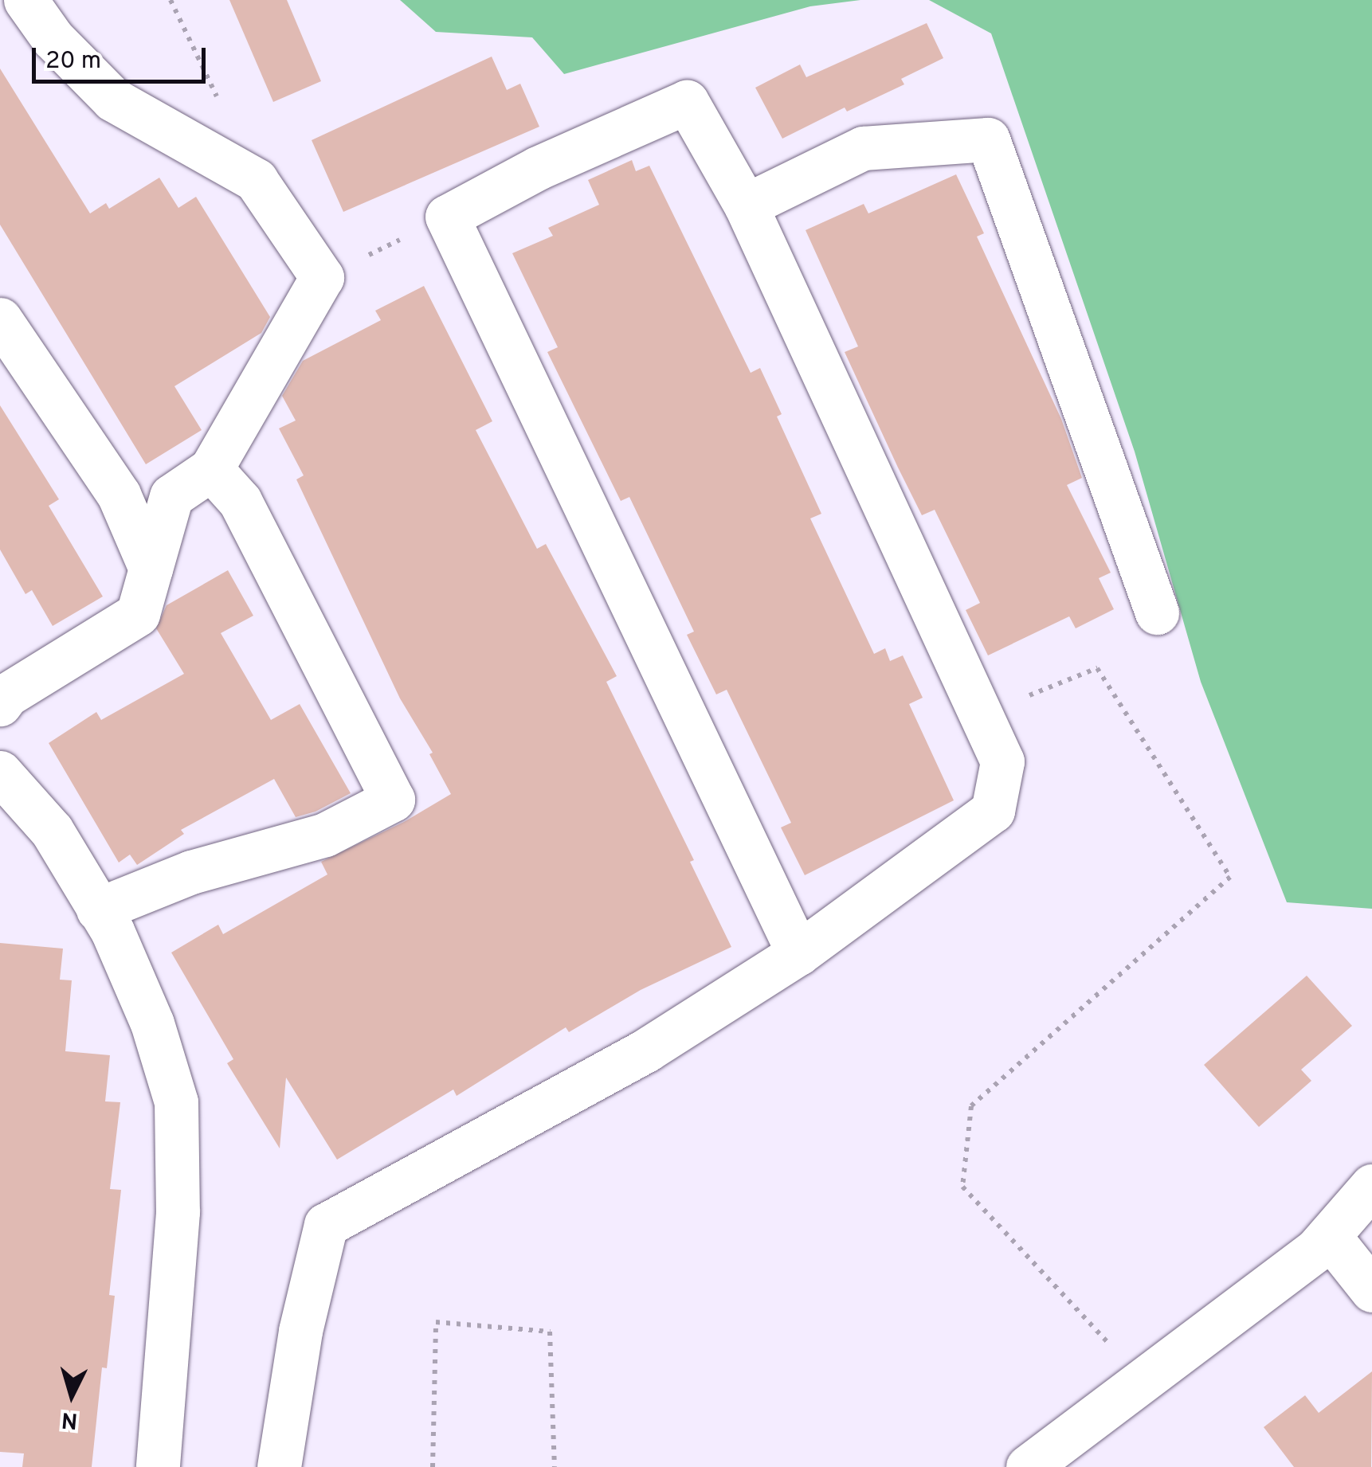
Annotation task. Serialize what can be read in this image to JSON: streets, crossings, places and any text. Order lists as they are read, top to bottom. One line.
{"scale_bar":"20 m","north":"bottom"}
